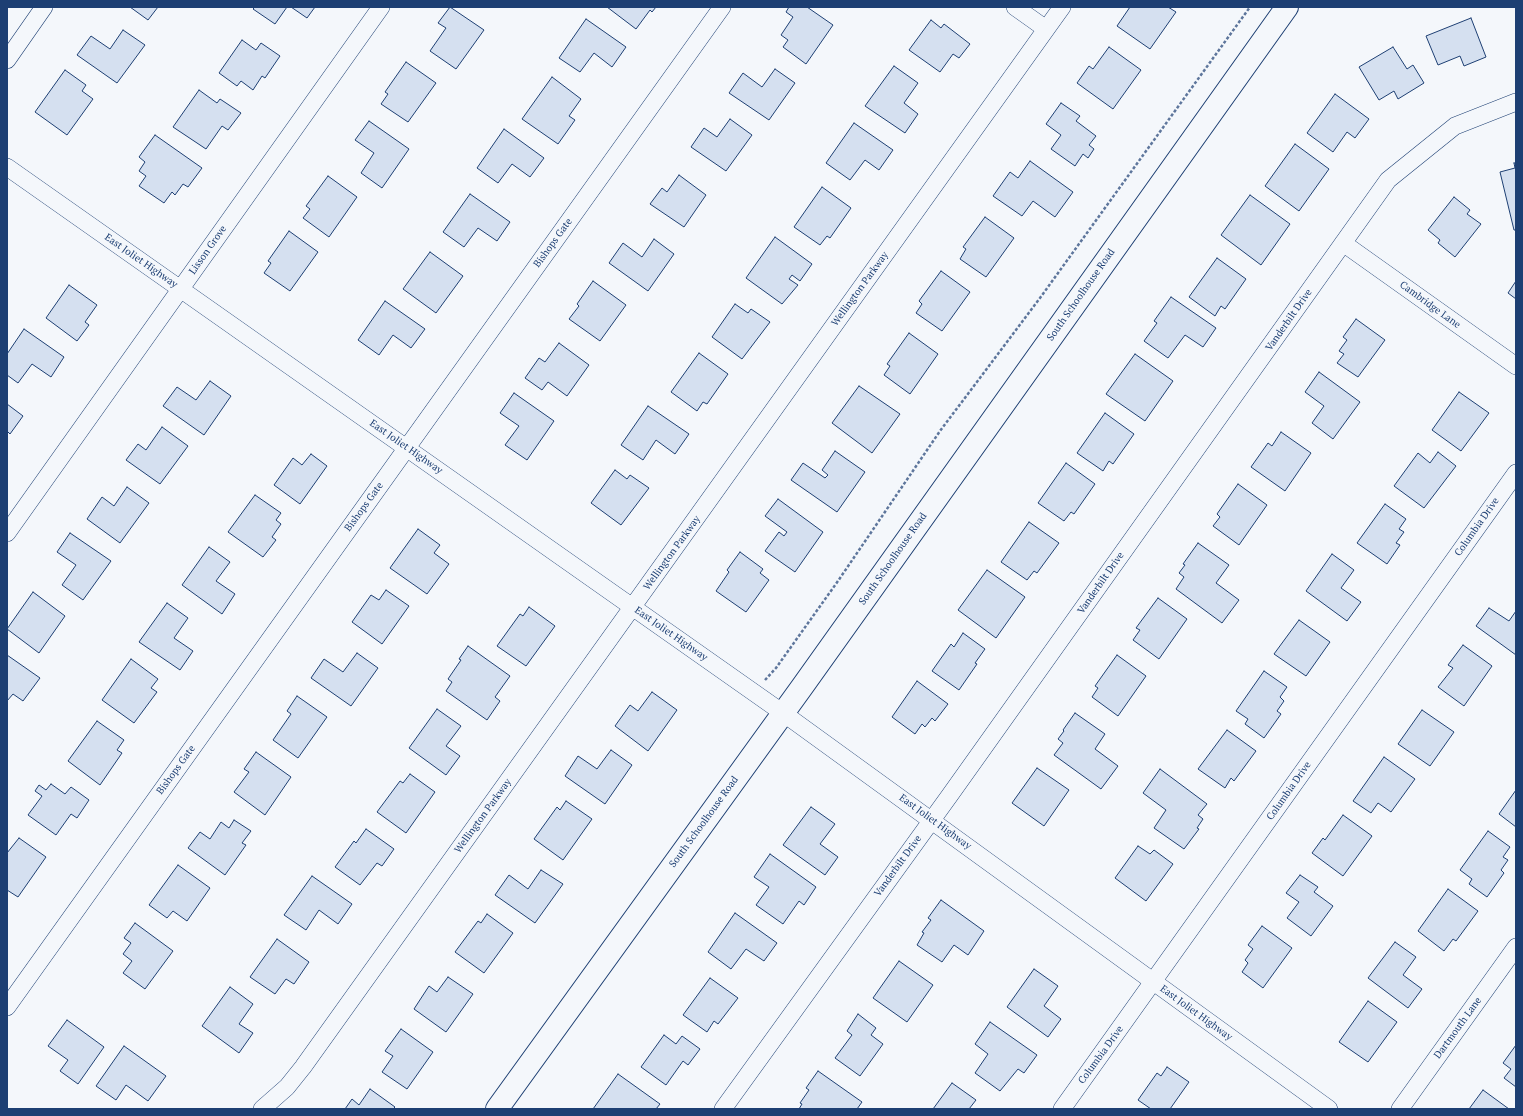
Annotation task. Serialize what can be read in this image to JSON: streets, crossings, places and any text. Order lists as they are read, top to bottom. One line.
{"streets":{"street":["Bishops Gate","Lisson Grove","East Joliet Highway","Wellington Parkway","South Schoolhouse Road","Cambridge Lane","Vanderbilt Drive","Columbia Drive","Dartmouth Lane"]},"crossings":[["Bishops Gate","East Joliet Highway"],["Lisson Grove","East Joliet Highway"],["East Joliet Highway","Wellington Parkway"],["East Joliet Highway","South Schoolhouse Road"],["East Joliet Highway","Vanderbilt Drive"],["East Joliet Highway","Columbia Drive"],["Cambridge Lane","Vanderbilt Drive"]]}
